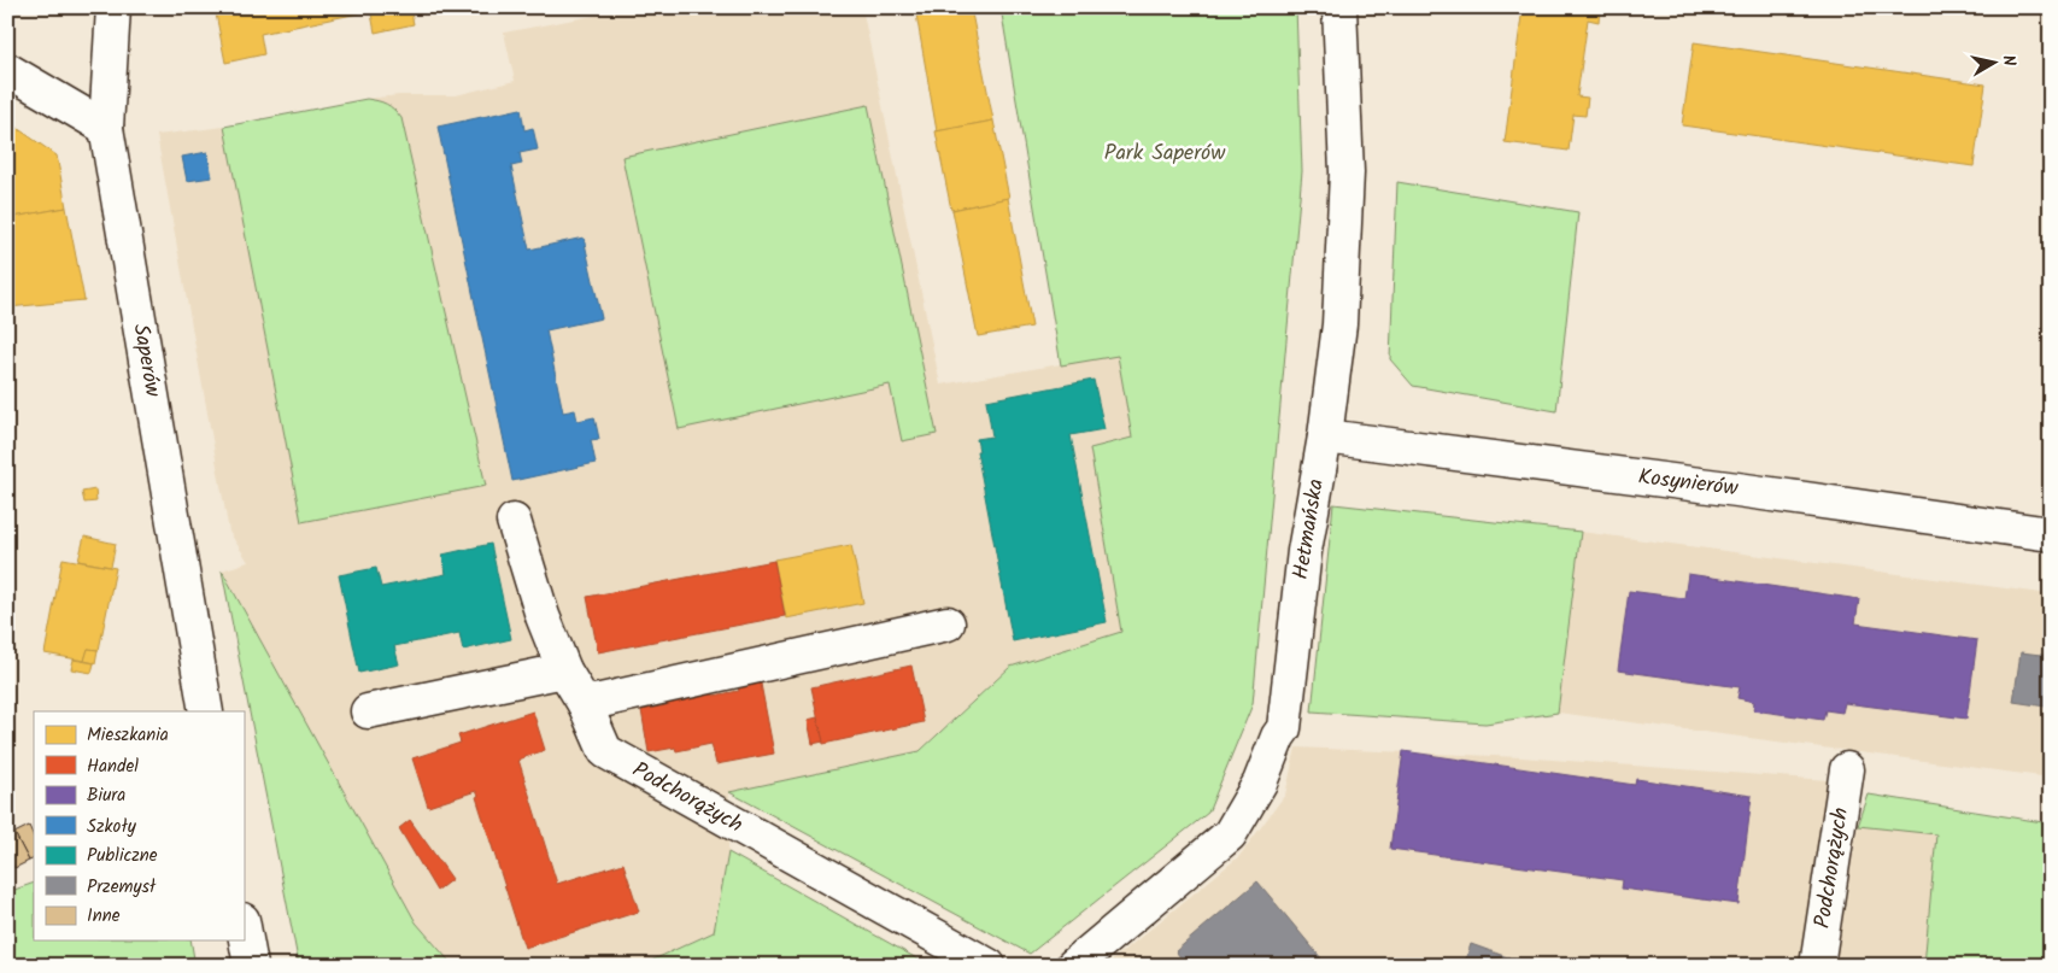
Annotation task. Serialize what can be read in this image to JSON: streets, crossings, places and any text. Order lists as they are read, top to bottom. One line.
{"streets":{"street":["Saperów","Kosynierów","Hetmańska","Podchorążych"]},"crossings":[["Kosynierów","Hetmańska"]],"parks":["Park Saperów"],"legend":["Mieszkania","Handel","Biura","Szkoły","Publiczne","Przemysł","Inne"],"north":"right"}
